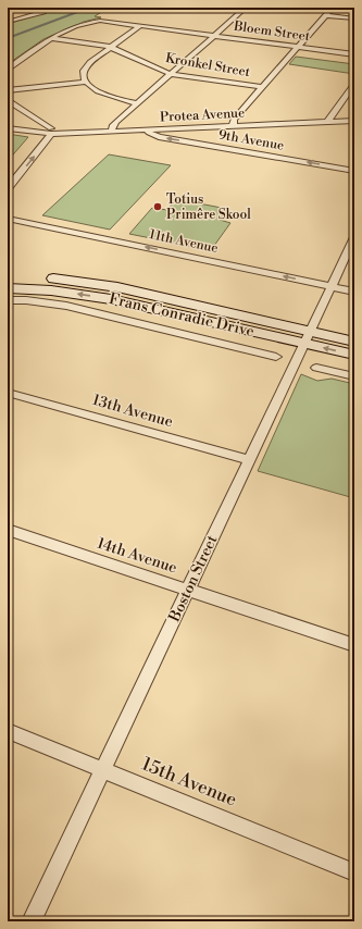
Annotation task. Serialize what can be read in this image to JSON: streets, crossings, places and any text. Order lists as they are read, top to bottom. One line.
{"streets":{"main road":["Frans Conradie Drive"],"street":["Bloem Street","Kronkel Street","Protea Avenue","9th Avenue","11th Avenue","13th Avenue","14th Avenue","Boston Street","15th Avenue"]},"crossings":[["Bloem Street","Kronkel Street"],["Protea Avenue","9th Avenue"],["11th Avenue","Boston Street"],["Frans Conradie Drive","Boston Street"],["13th Avenue","Boston Street"],["14th Avenue","Boston Street"],["Boston Street","15th Avenue"]],"one_way":["9th Avenue"],"places":["Totius Primêre Skool"]}
